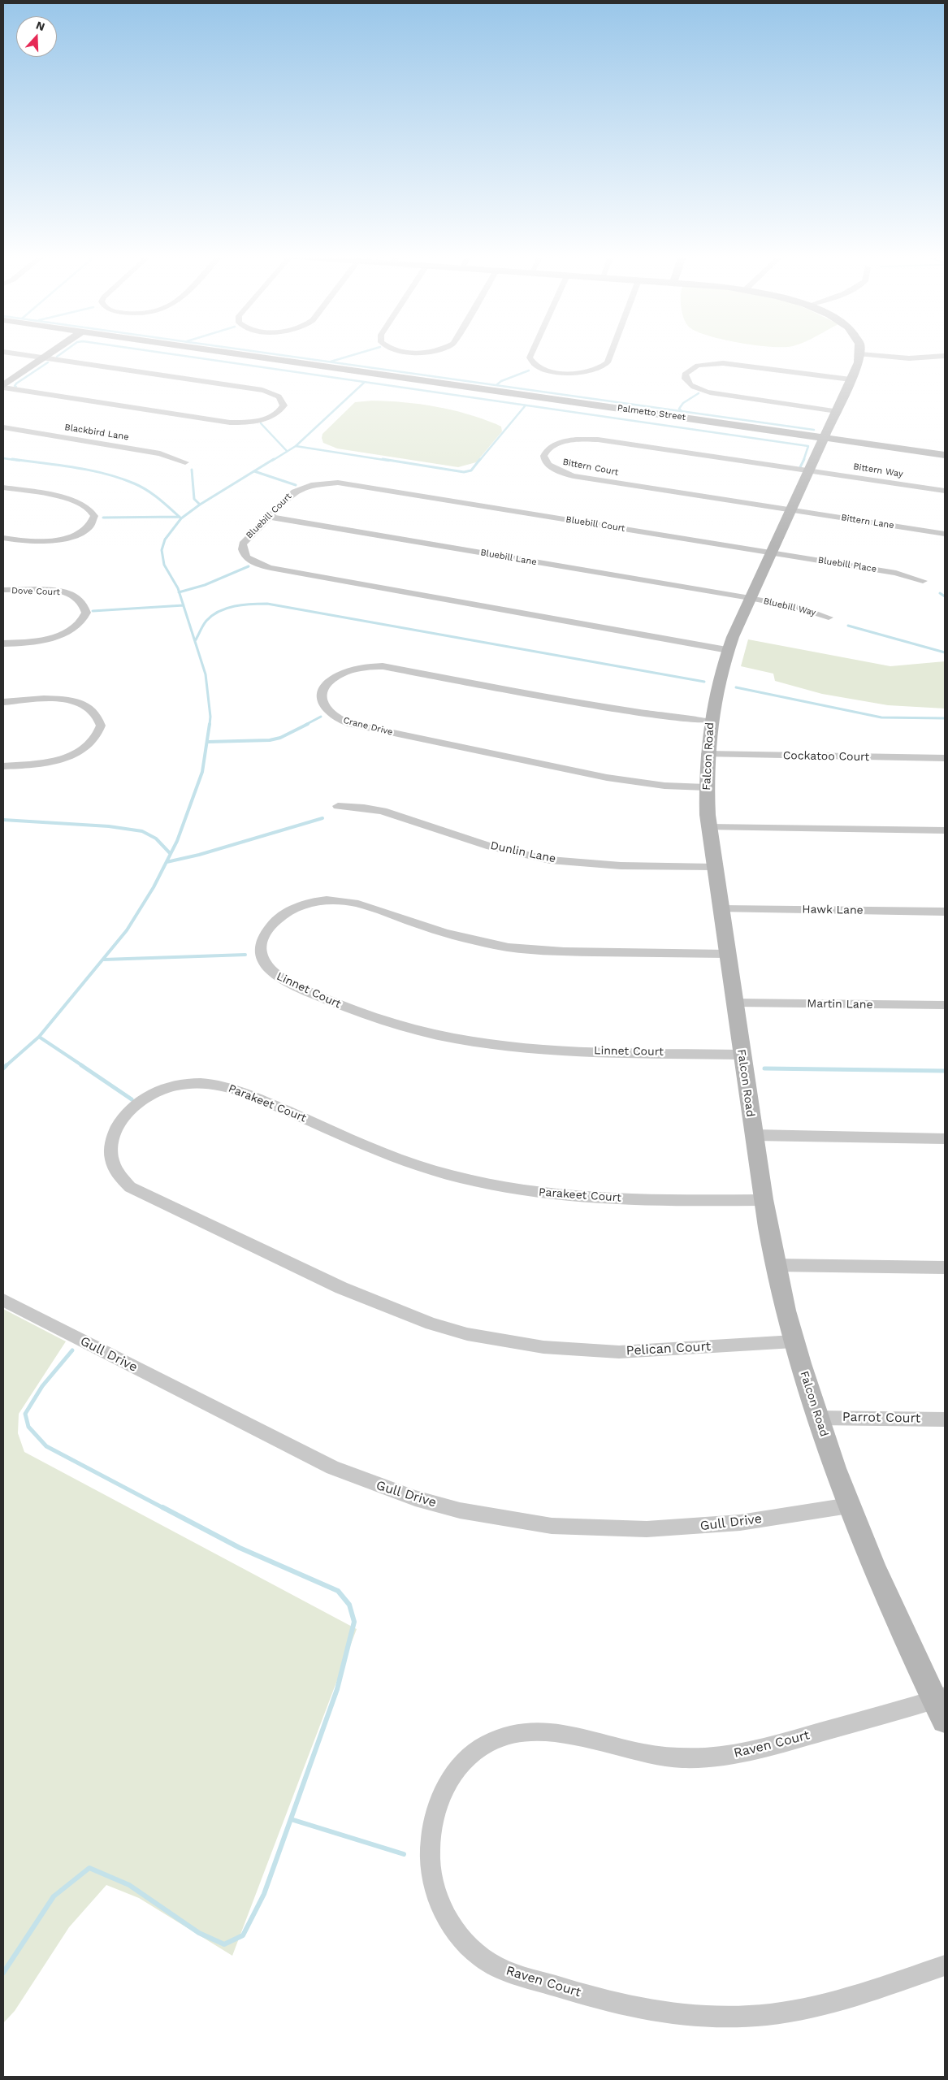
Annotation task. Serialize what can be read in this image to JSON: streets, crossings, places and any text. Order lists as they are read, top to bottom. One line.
{"streets":{"street":["Palmetto Street","Blackbird Lane","Bittern Court","Bittern Way","Bluebill Court","Bittern Lane","Bluebill Lane","Bluebill Place","Dove Court","Bluebill Way","Crane Drive","Falcon Road","Cockatoo Court","Dunlin Lane","Hawk Lane","Linnet Court","Martin Lane","Parakeet Court","Pelican Court","Gull Drive","Parrot Court","Raven Court"]},"crossings":[["Palmetto Street","Falcon Road"],["Bittern Court","Bittern Way"],["Bittern Court","Bittern Lane"],["Bittern Court","Falcon Road"],["Bittern Way","Falcon Road"],["Bluebill Court","Bluebill Lane"],["Bluebill Court","Bluebill Place"],["Bluebill Court","Falcon Road"],["Bittern Lane","Falcon Road"],["Bluebill Lane","Bluebill Way"],["Bluebill Lane","Falcon Road"],["Bluebill Place","Falcon Road"],["Bluebill Way","Falcon Road"],["Crane Drive","Falcon Road"],["Falcon Road","Cockatoo Court"],["Falcon Road","Dunlin Lane"],["Falcon Road","Hawk Lane"],["Falcon Road","Linnet Court"],["Falcon Road","Martin Lane"],["Falcon Road","Parakeet Court"],["Falcon Road","Pelican Court"],["Falcon Road","Gull Drive"],["Falcon Road","Parrot Court"],["Falcon Road","Raven Court"],["Parakeet Court","Pelican Court"]],"north":"top"}
